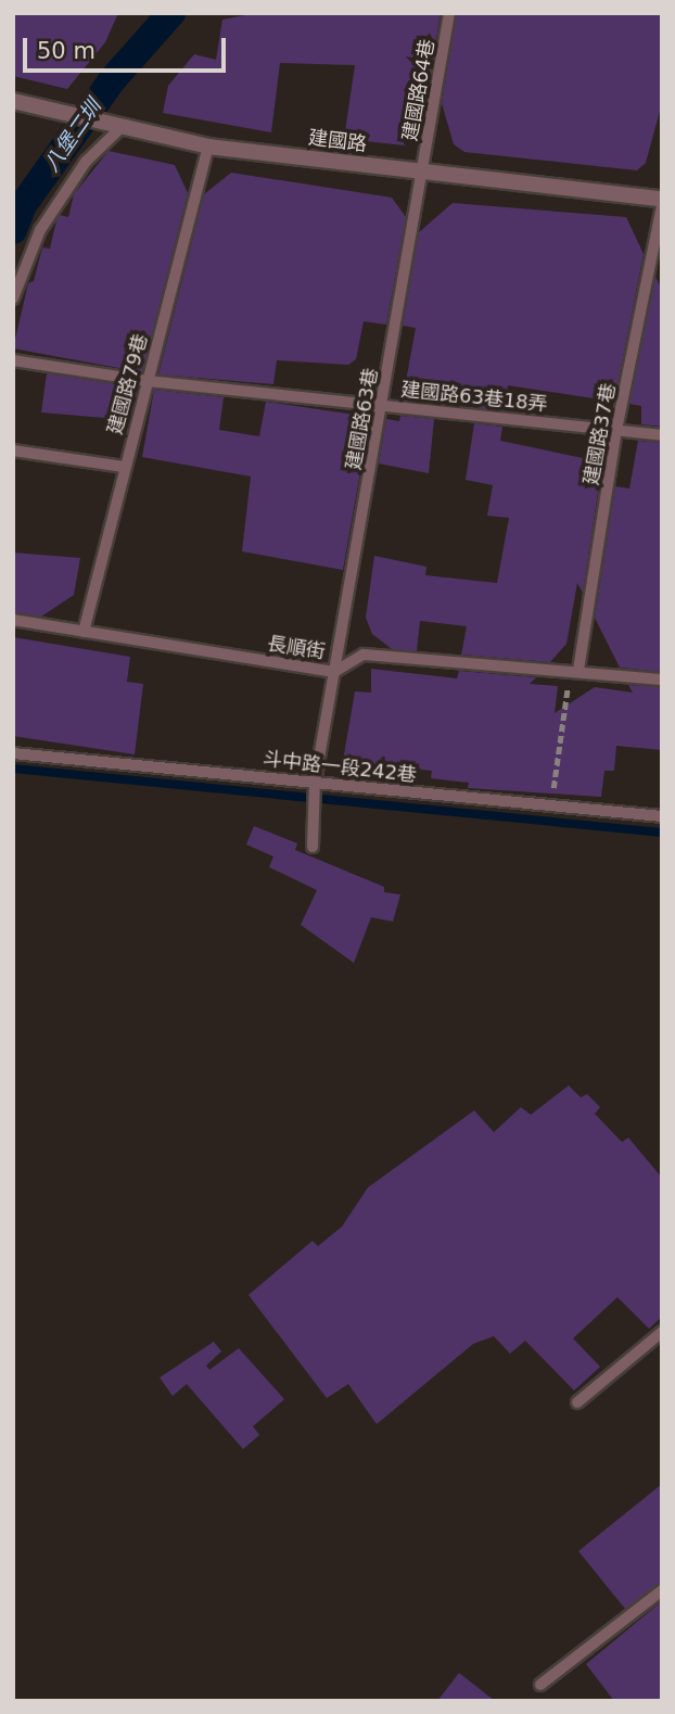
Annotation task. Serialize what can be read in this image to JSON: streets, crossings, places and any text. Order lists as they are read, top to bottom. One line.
{"streets":{"street":["建國路"],"lane":["建國路64巷","建國路79巷","建國路63巷18弄","建國路63巷","建國路37巷","長順街","斗中路一段242巷"]},"crossings":[["建國路64巷","建國路"],["建國路64巷","建國路63巷"],["建國路","建國路79巷"],["建國路","建國路63巷"],["建國路79巷","建國路63巷18弄"],["建國路79巷","長順街"],["建國路63巷18弄","建國路63巷"],["建國路63巷18弄","建國路37巷"],["建國路63巷","長順街"],["建國路63巷","斗中路一段242巷"],["建國路37巷","長順街"]],"water":["八堡二圳"],"scale_bar":"50 m"}
